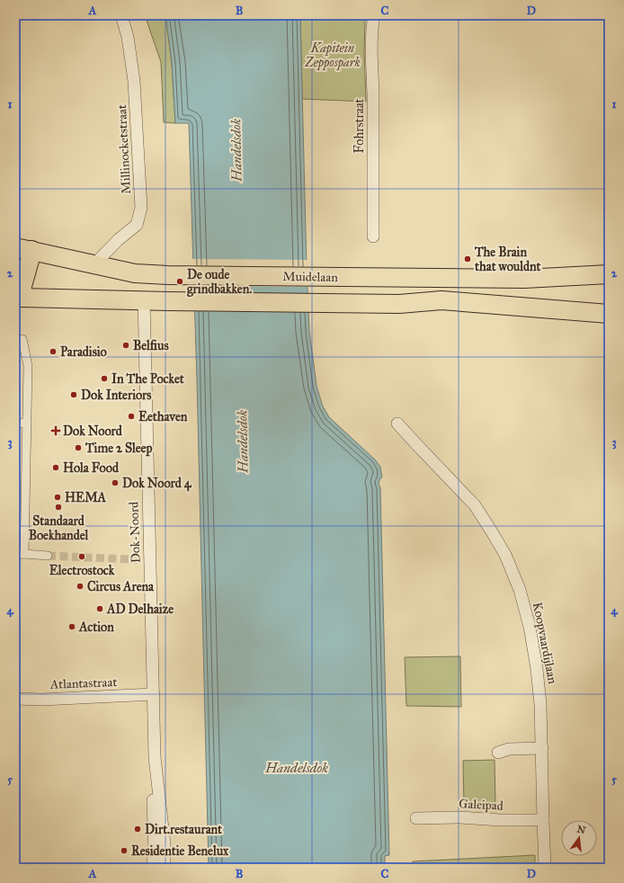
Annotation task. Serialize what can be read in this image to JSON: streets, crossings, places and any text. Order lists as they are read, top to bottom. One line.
{"streets":{"main road":["Muidelaan"],"street":["Fohrstraat","Millinocketstraat","Dok-Noord","Koopvaardijlaan","Atlantastraat","Galeipad"]},"crossings":[["Millinocketstraat","Muidelaan"],["Muidelaan","Dok-Noord"],["Dok-Noord","Atlantastraat"],["Koopvaardijlaan","Galeipad"]],"water":["Handelsdok"],"parks":["Kapitein Zeppospark"],"places":{"other":["The Brain that wouldnt","De oude grindbakken.","Belfius","Paradisio","In The Pocket","Dok Interiors","Eethaven","Time 2 Sleep","Hola Food","Dok Noord 4","HEMA","Standaard Boekhandel","Electrostock","Circus Arena","AD Delhaize","Action","Dirt.restaurant","Residentie Benelux"],"health":["Dok Noord"]},"north":"top","grid":{"columns":["A","B","C","D"],"rows":["1","2","3","4","5"]}}
